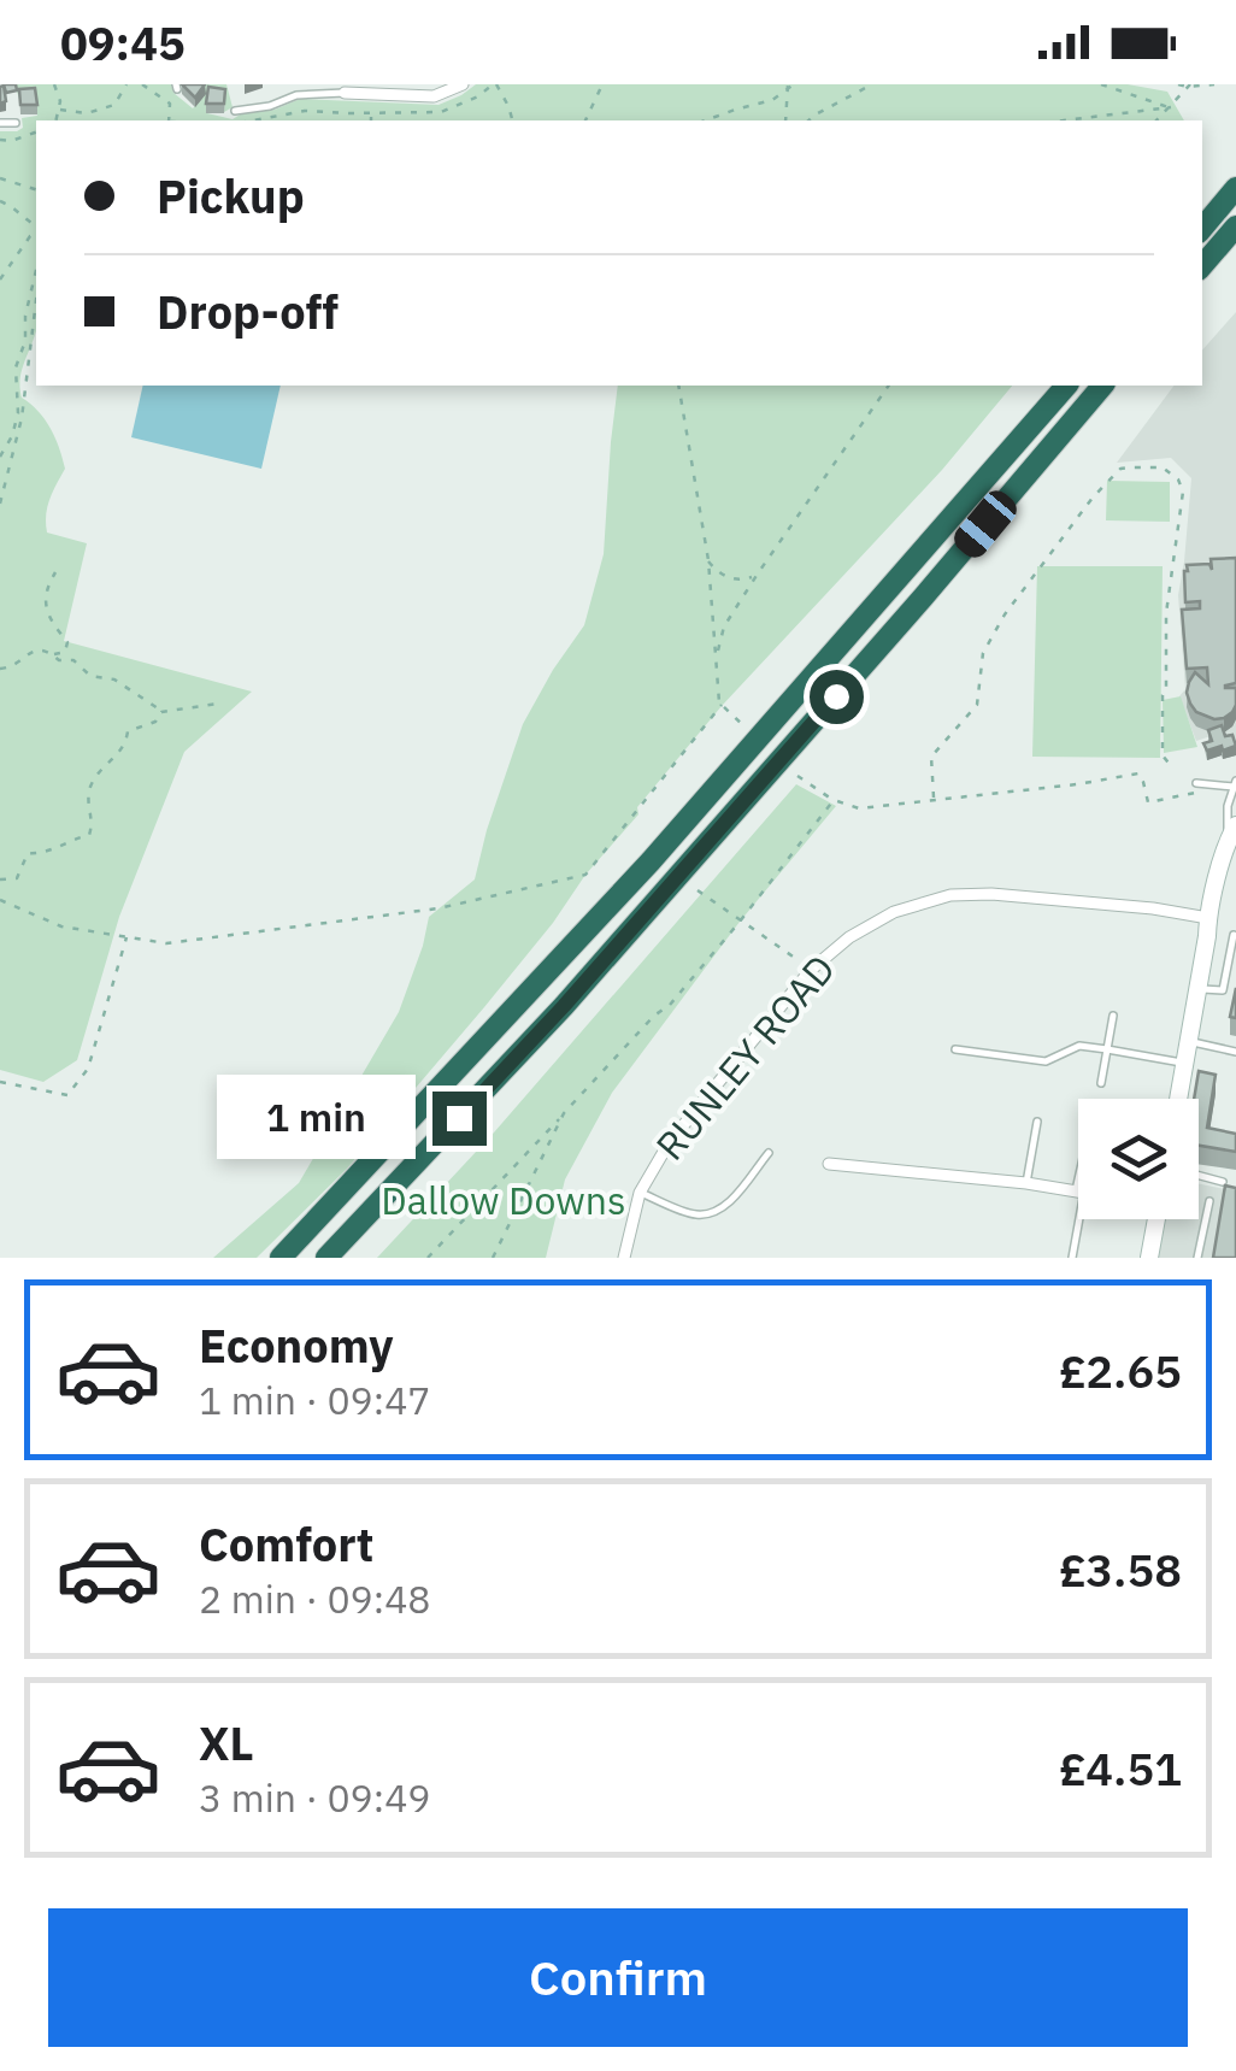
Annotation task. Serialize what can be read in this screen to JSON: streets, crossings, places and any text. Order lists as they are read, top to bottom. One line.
{"streets":{"street":["RUNLEY ROAD"]},"parks":["Dallow Downs"],"page":{"status":"09:45","banner":["Pickup","Drop-off"],"bubble":"1 min","list":[{"name":"Economy","note":"1 min · 09:47","value":"£2.65"},{"name":"Comfort","note":"2 min · 09:48","value":"£3.58"},{"name":"XL","note":"3 min · 09:49","value":"£4.51"}],"buttons":"Confirm"}}
